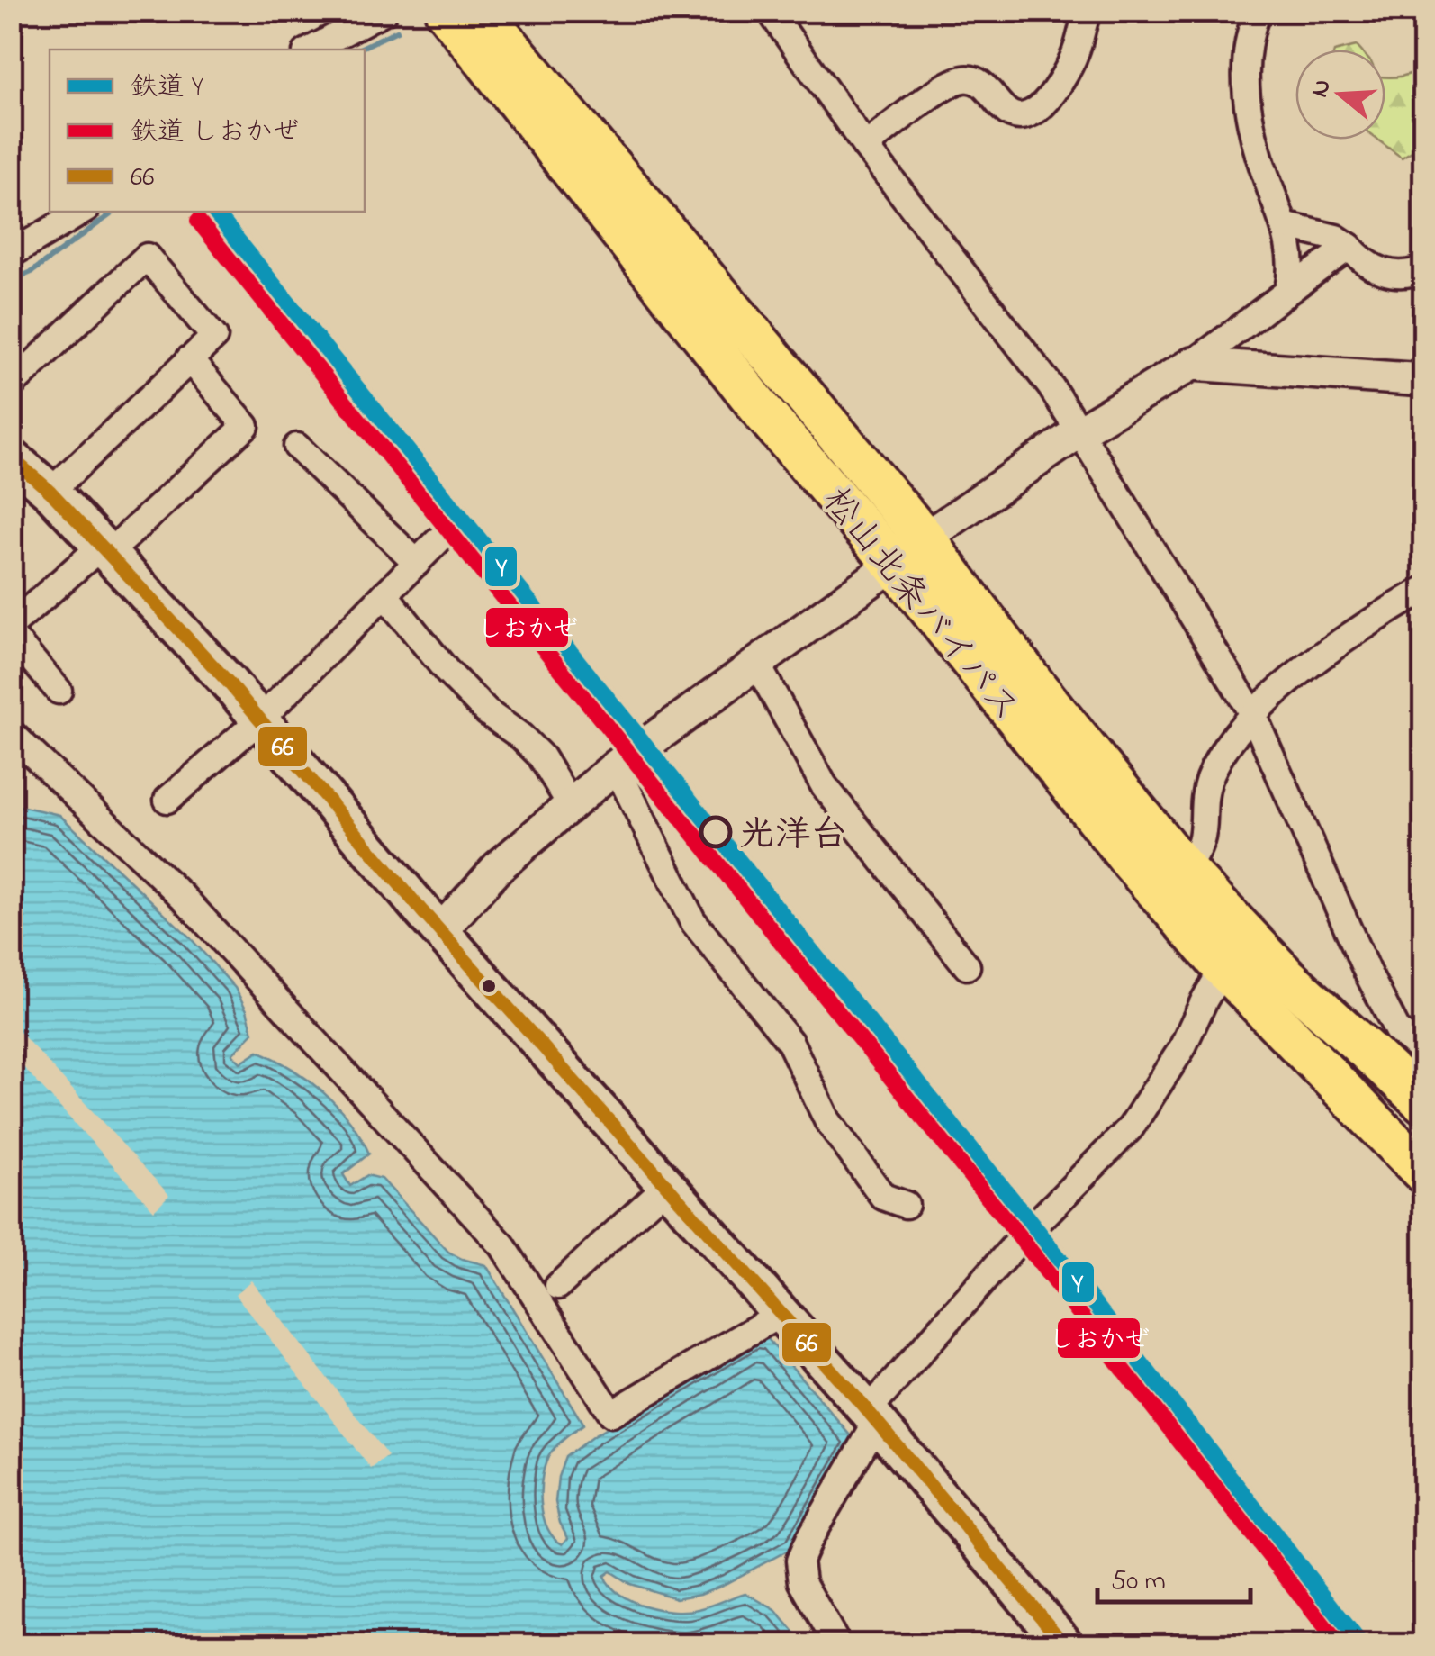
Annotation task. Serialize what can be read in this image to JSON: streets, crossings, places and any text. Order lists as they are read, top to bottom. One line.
{"streets":{"highway":["松山北条バイパス"]},"places":["光洋台"],"lines":["rail line Y","rail line しおかぜ","transit line 66"],"legend":["鉄道 Y","鉄道 しおかぜ","66"],"scale_bar":"50 m","north":"left"}
